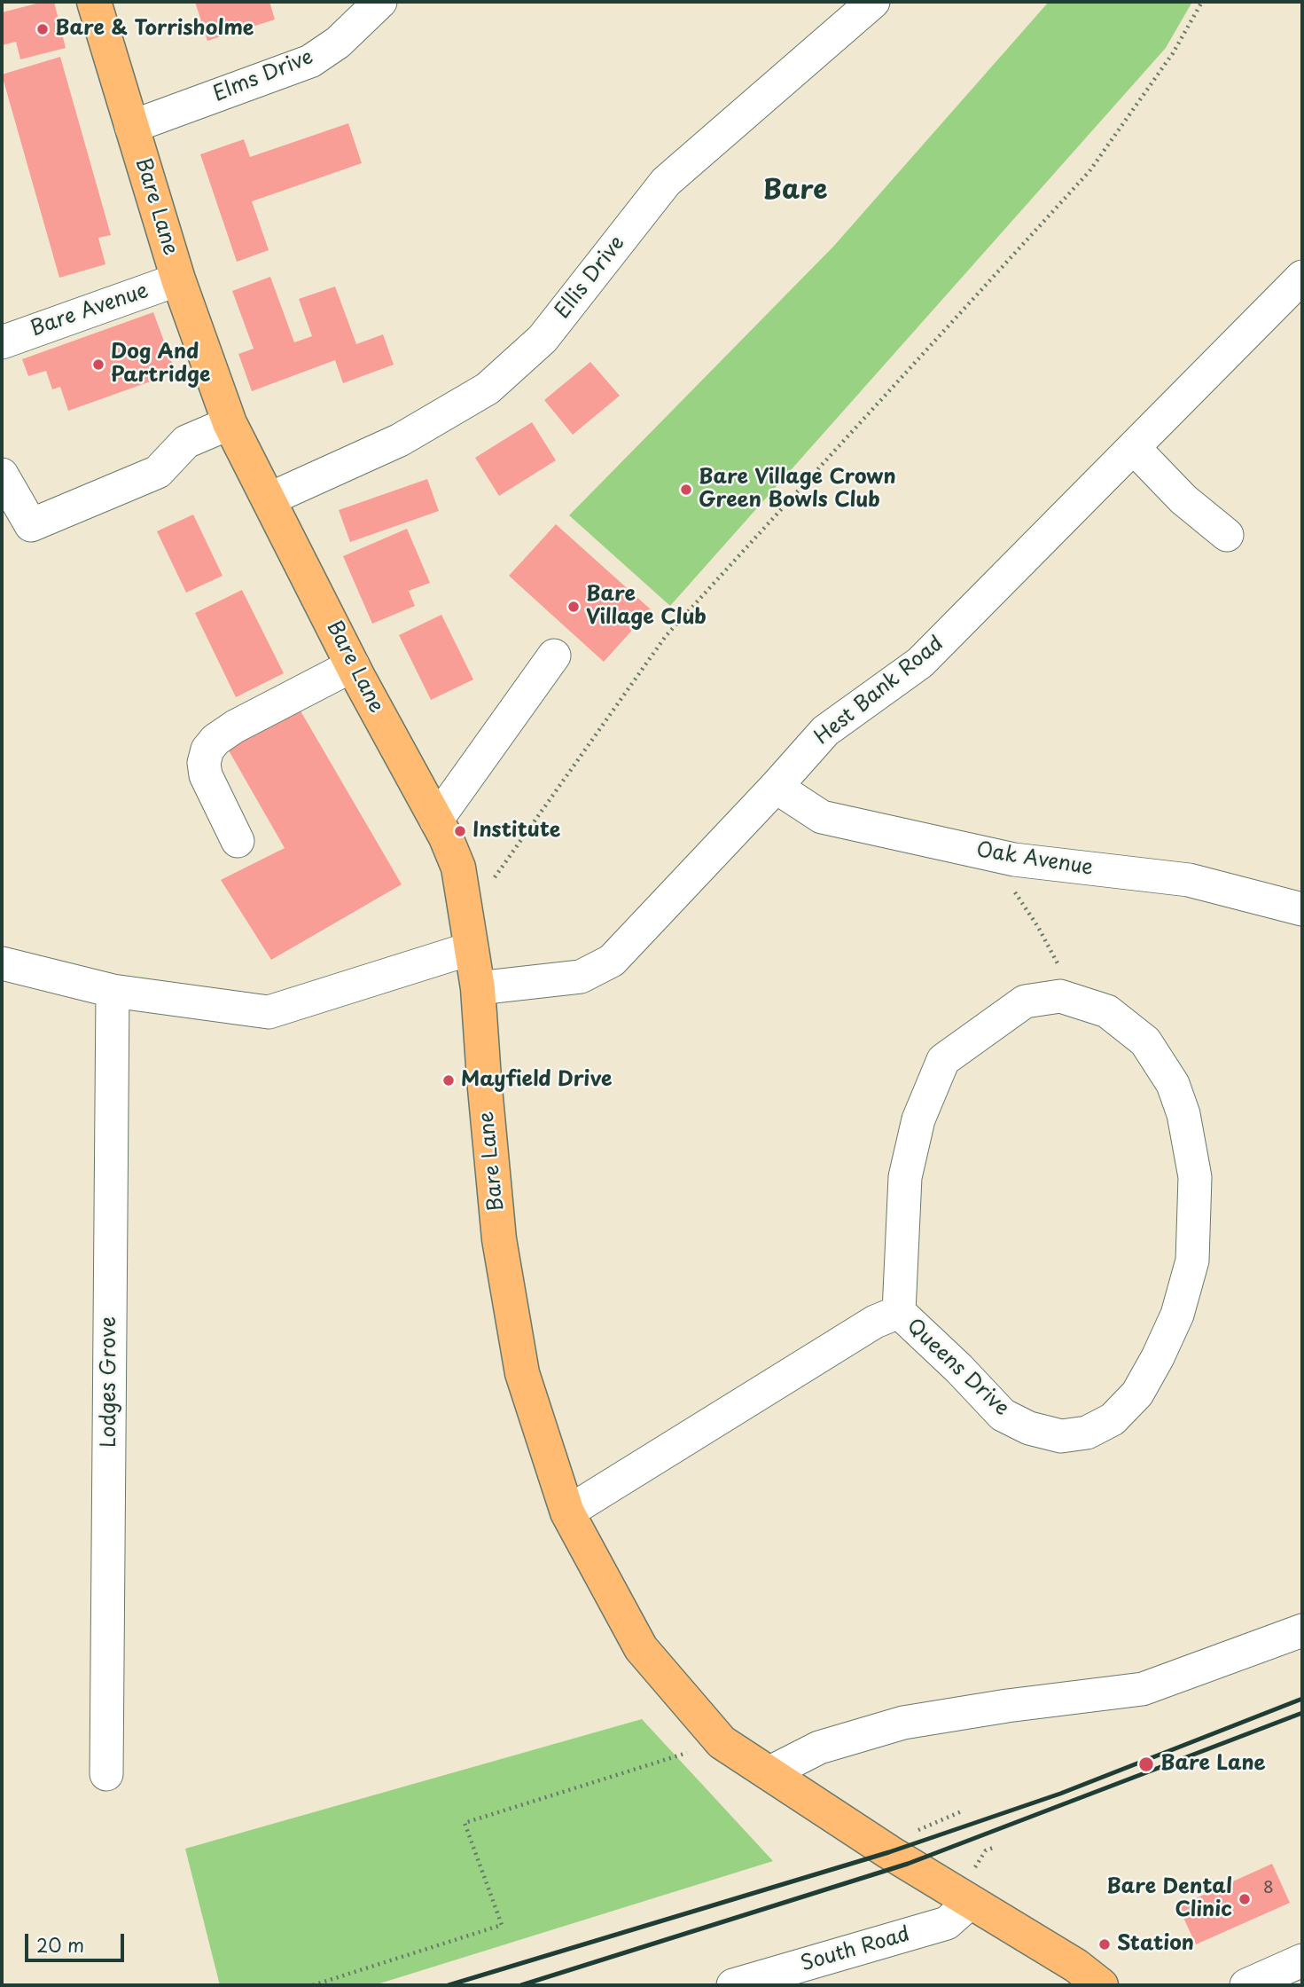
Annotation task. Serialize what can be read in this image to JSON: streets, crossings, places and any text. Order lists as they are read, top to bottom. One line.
{"streets":{"main road":["Bare Lane"],"street":["Elms Drive","Ellis Drive","Bare Avenue","Hest Bank Road","Oak Avenue","Queens Drive","Lodges Grove","South Road"]},"crossings":[["Elms Drive","Bare Lane"],["Bare Lane","Ellis Drive"],["Bare Lane","Bare Avenue"],["Bare Lane","Hest Bank Road"],["Bare Lane","Queens Drive"],["Bare Lane","South Road"],["Hest Bank Road","Oak Avenue"]],"districts":["Bare"],"places":["Bare & Torrisholme","Dog And Partridge","Bare Village Crown Green Bowls Club","Bare Village Club","Institute","Mayfield Drive","Bare Lane","Bare Dental Clinic","Station"],"house_numbers":["8"],"scale_bar":"20 m"}
